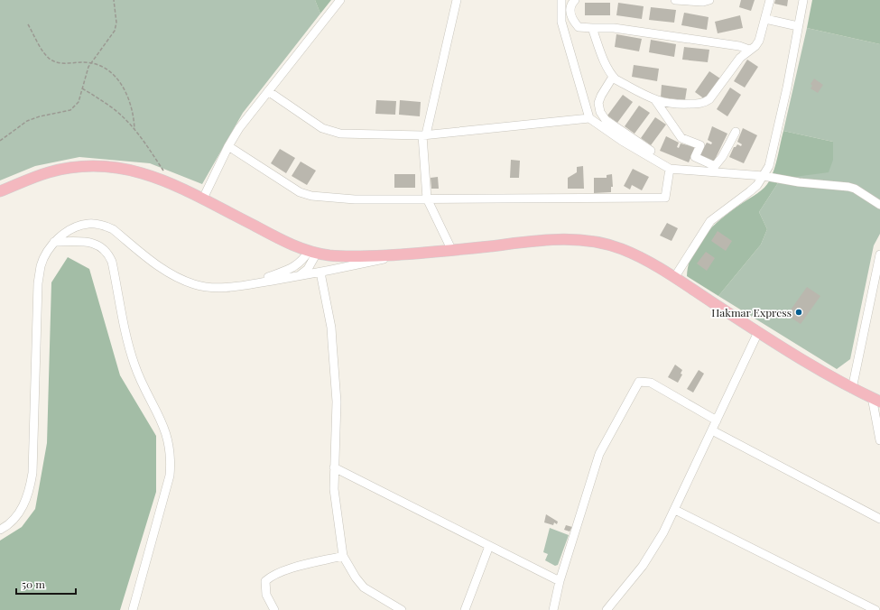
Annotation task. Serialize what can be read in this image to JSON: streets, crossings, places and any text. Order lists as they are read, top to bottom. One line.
{"places":["Hakmar Express"],"scale_bar":"50 m"}
